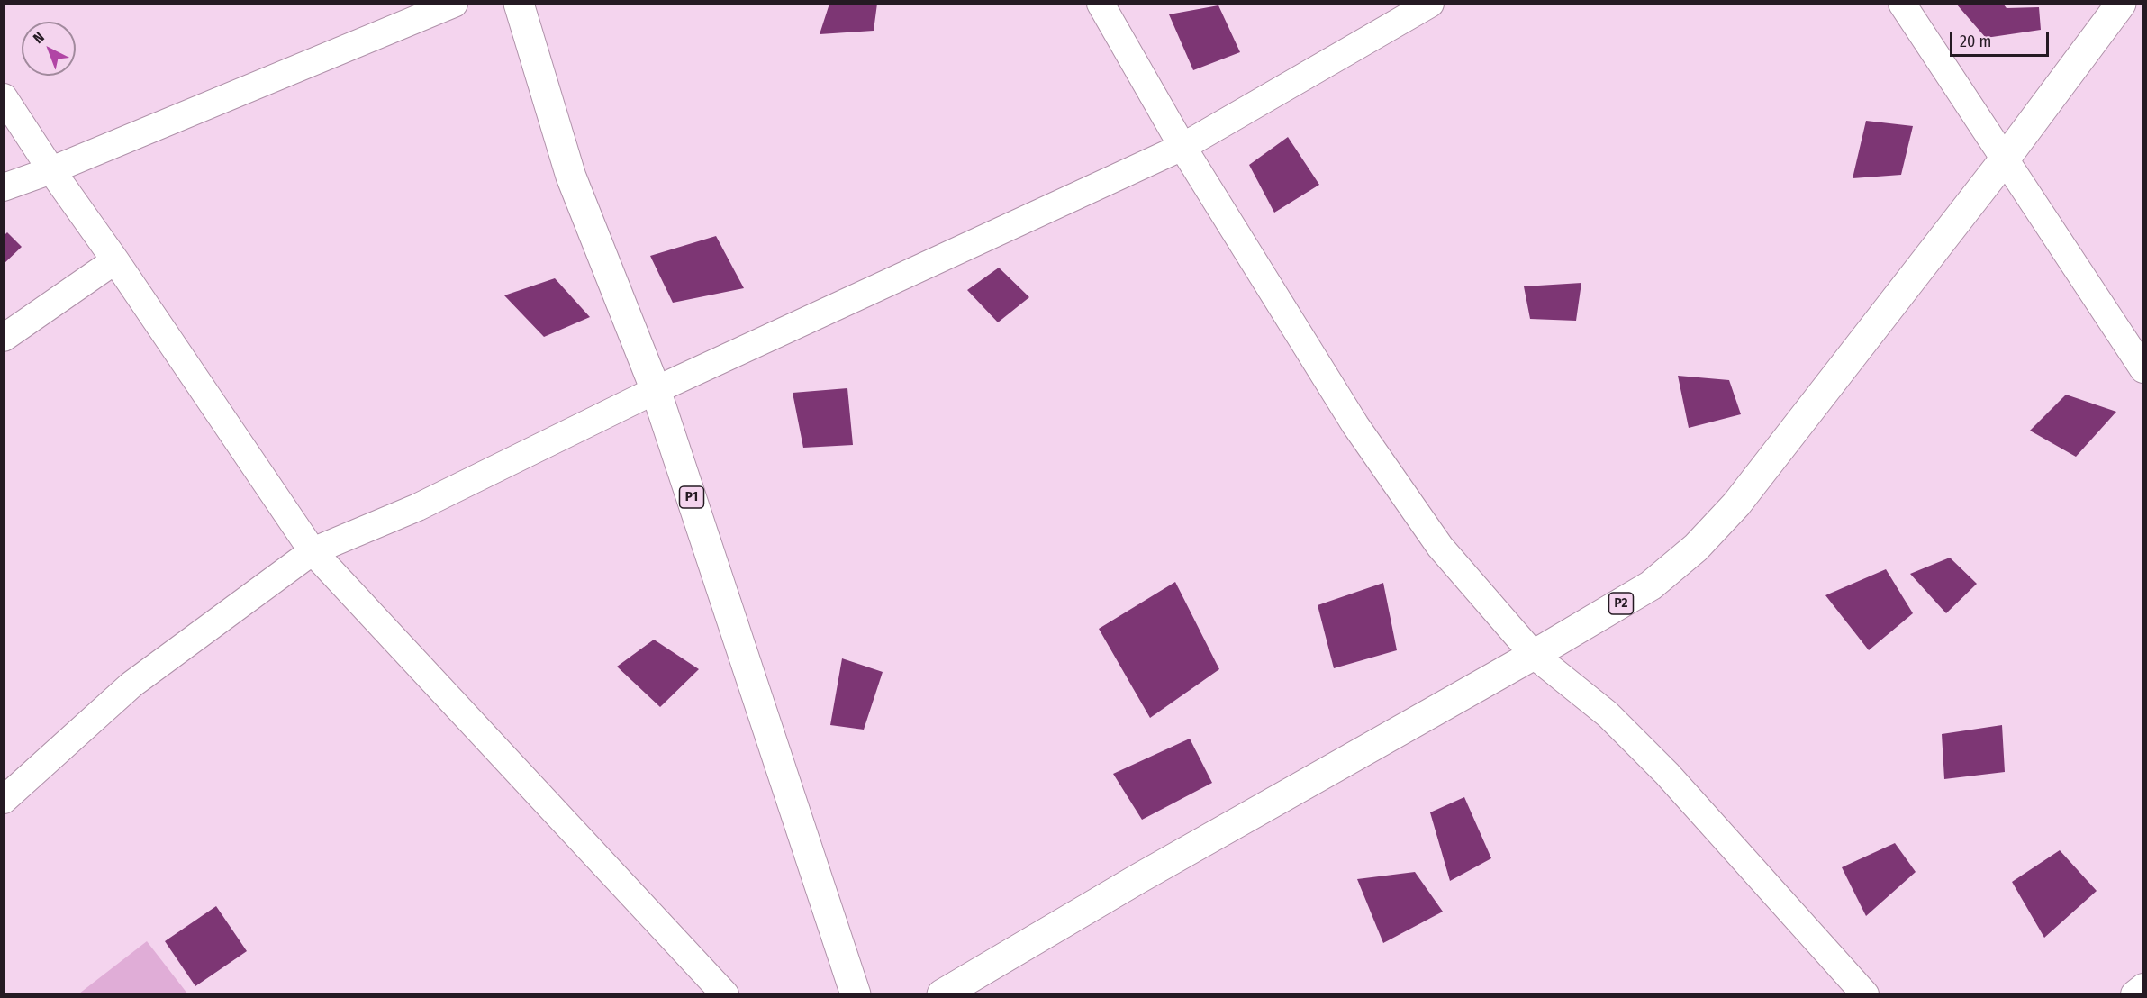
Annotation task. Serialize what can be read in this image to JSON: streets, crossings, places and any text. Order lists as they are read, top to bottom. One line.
{"streets":{"main road":["P1","P2"]},"scale_bar":"20 m","north":"top left"}
